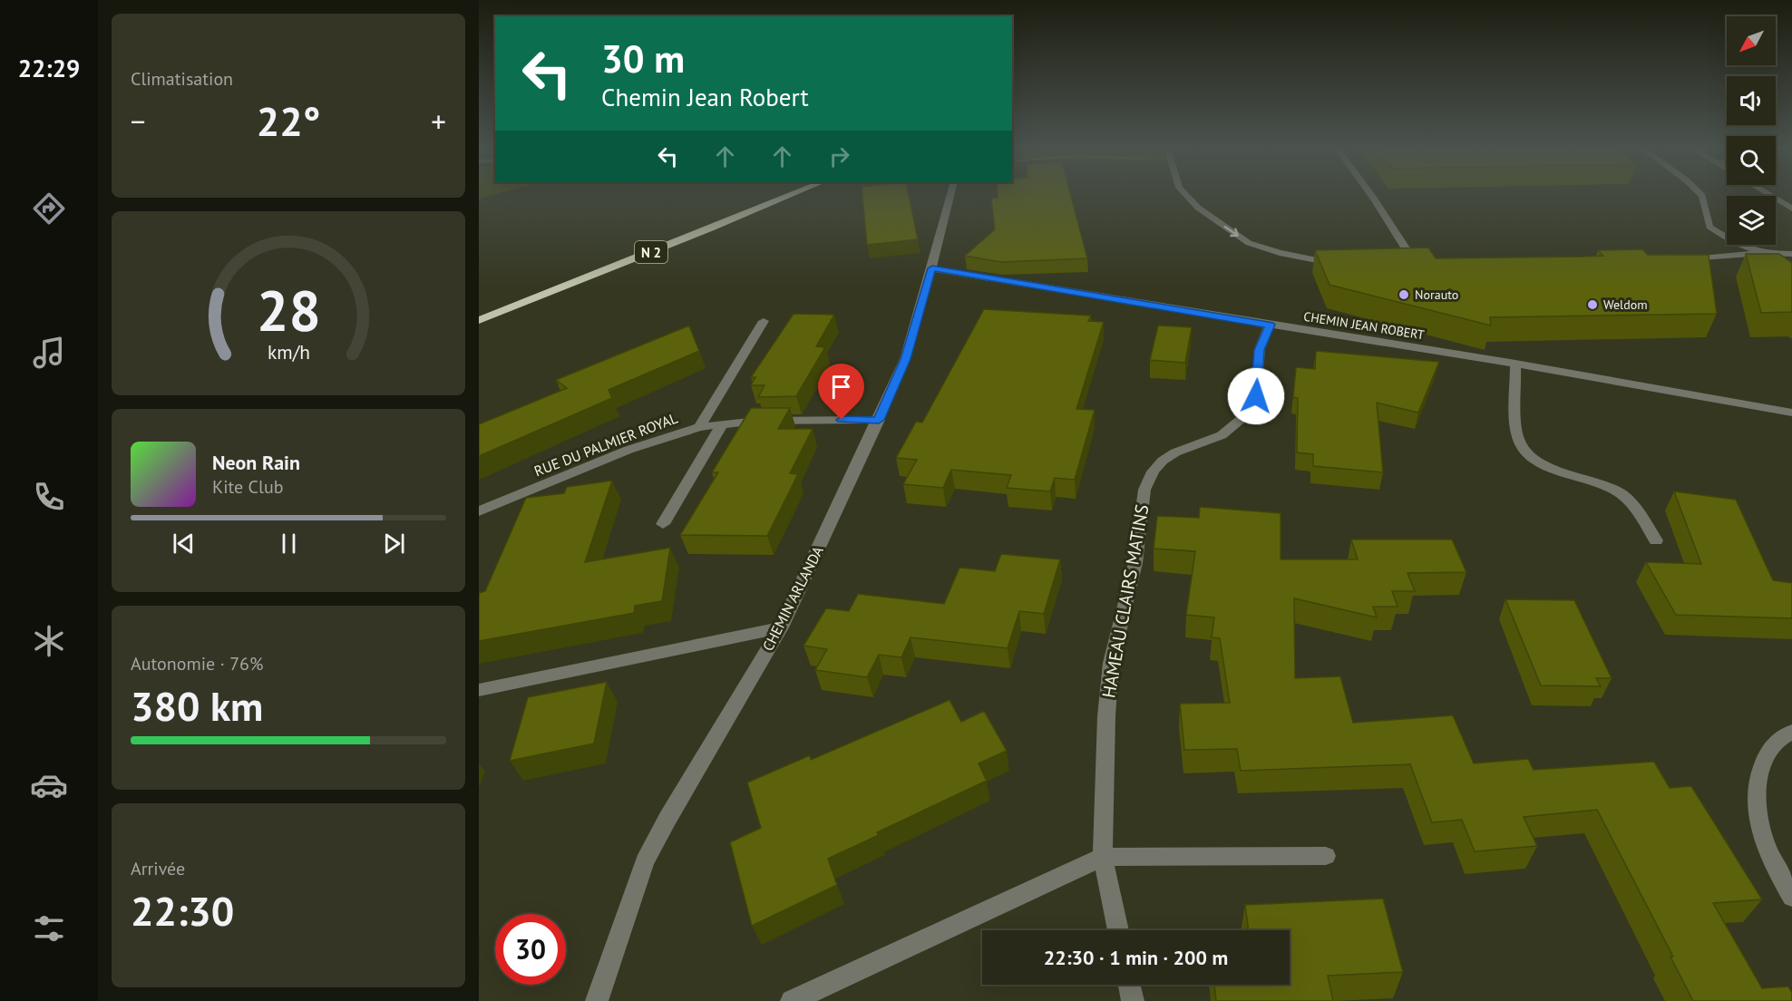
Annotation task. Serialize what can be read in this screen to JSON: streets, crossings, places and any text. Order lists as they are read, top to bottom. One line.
{"streets":{"highway":["N 2"],"street":["CHEMIN JEAN ROBERT","RUE DU PALMIER ROYAL","CHEMIN ARLANDA","HAMEAU CLAIRS MATINS"]},"crossings":[["CHEMIN JEAN ROBERT","CHEMIN ARLANDA"],["CHEMIN JEAN ROBERT","HAMEAU CLAIRS MATINS"],["RUE DU PALMIER ROYAL","CHEMIN ARLANDA"]],"places":["Norauto","Weldom"],"north":"bottom left","page":{"tabs":"22:29","tile":["Climatisation",["Autonomie · 76%","380 km"],["Arrivée","22:30"]],"turn":["30 m","Chemin Jean Robert"],"heat":["−","22°","+"],"song":["Neon Rain","Kite Club"],"limit":"30","trip":"22:30 · 1 min · 200 m","gauge":["28","km/h"]}}
